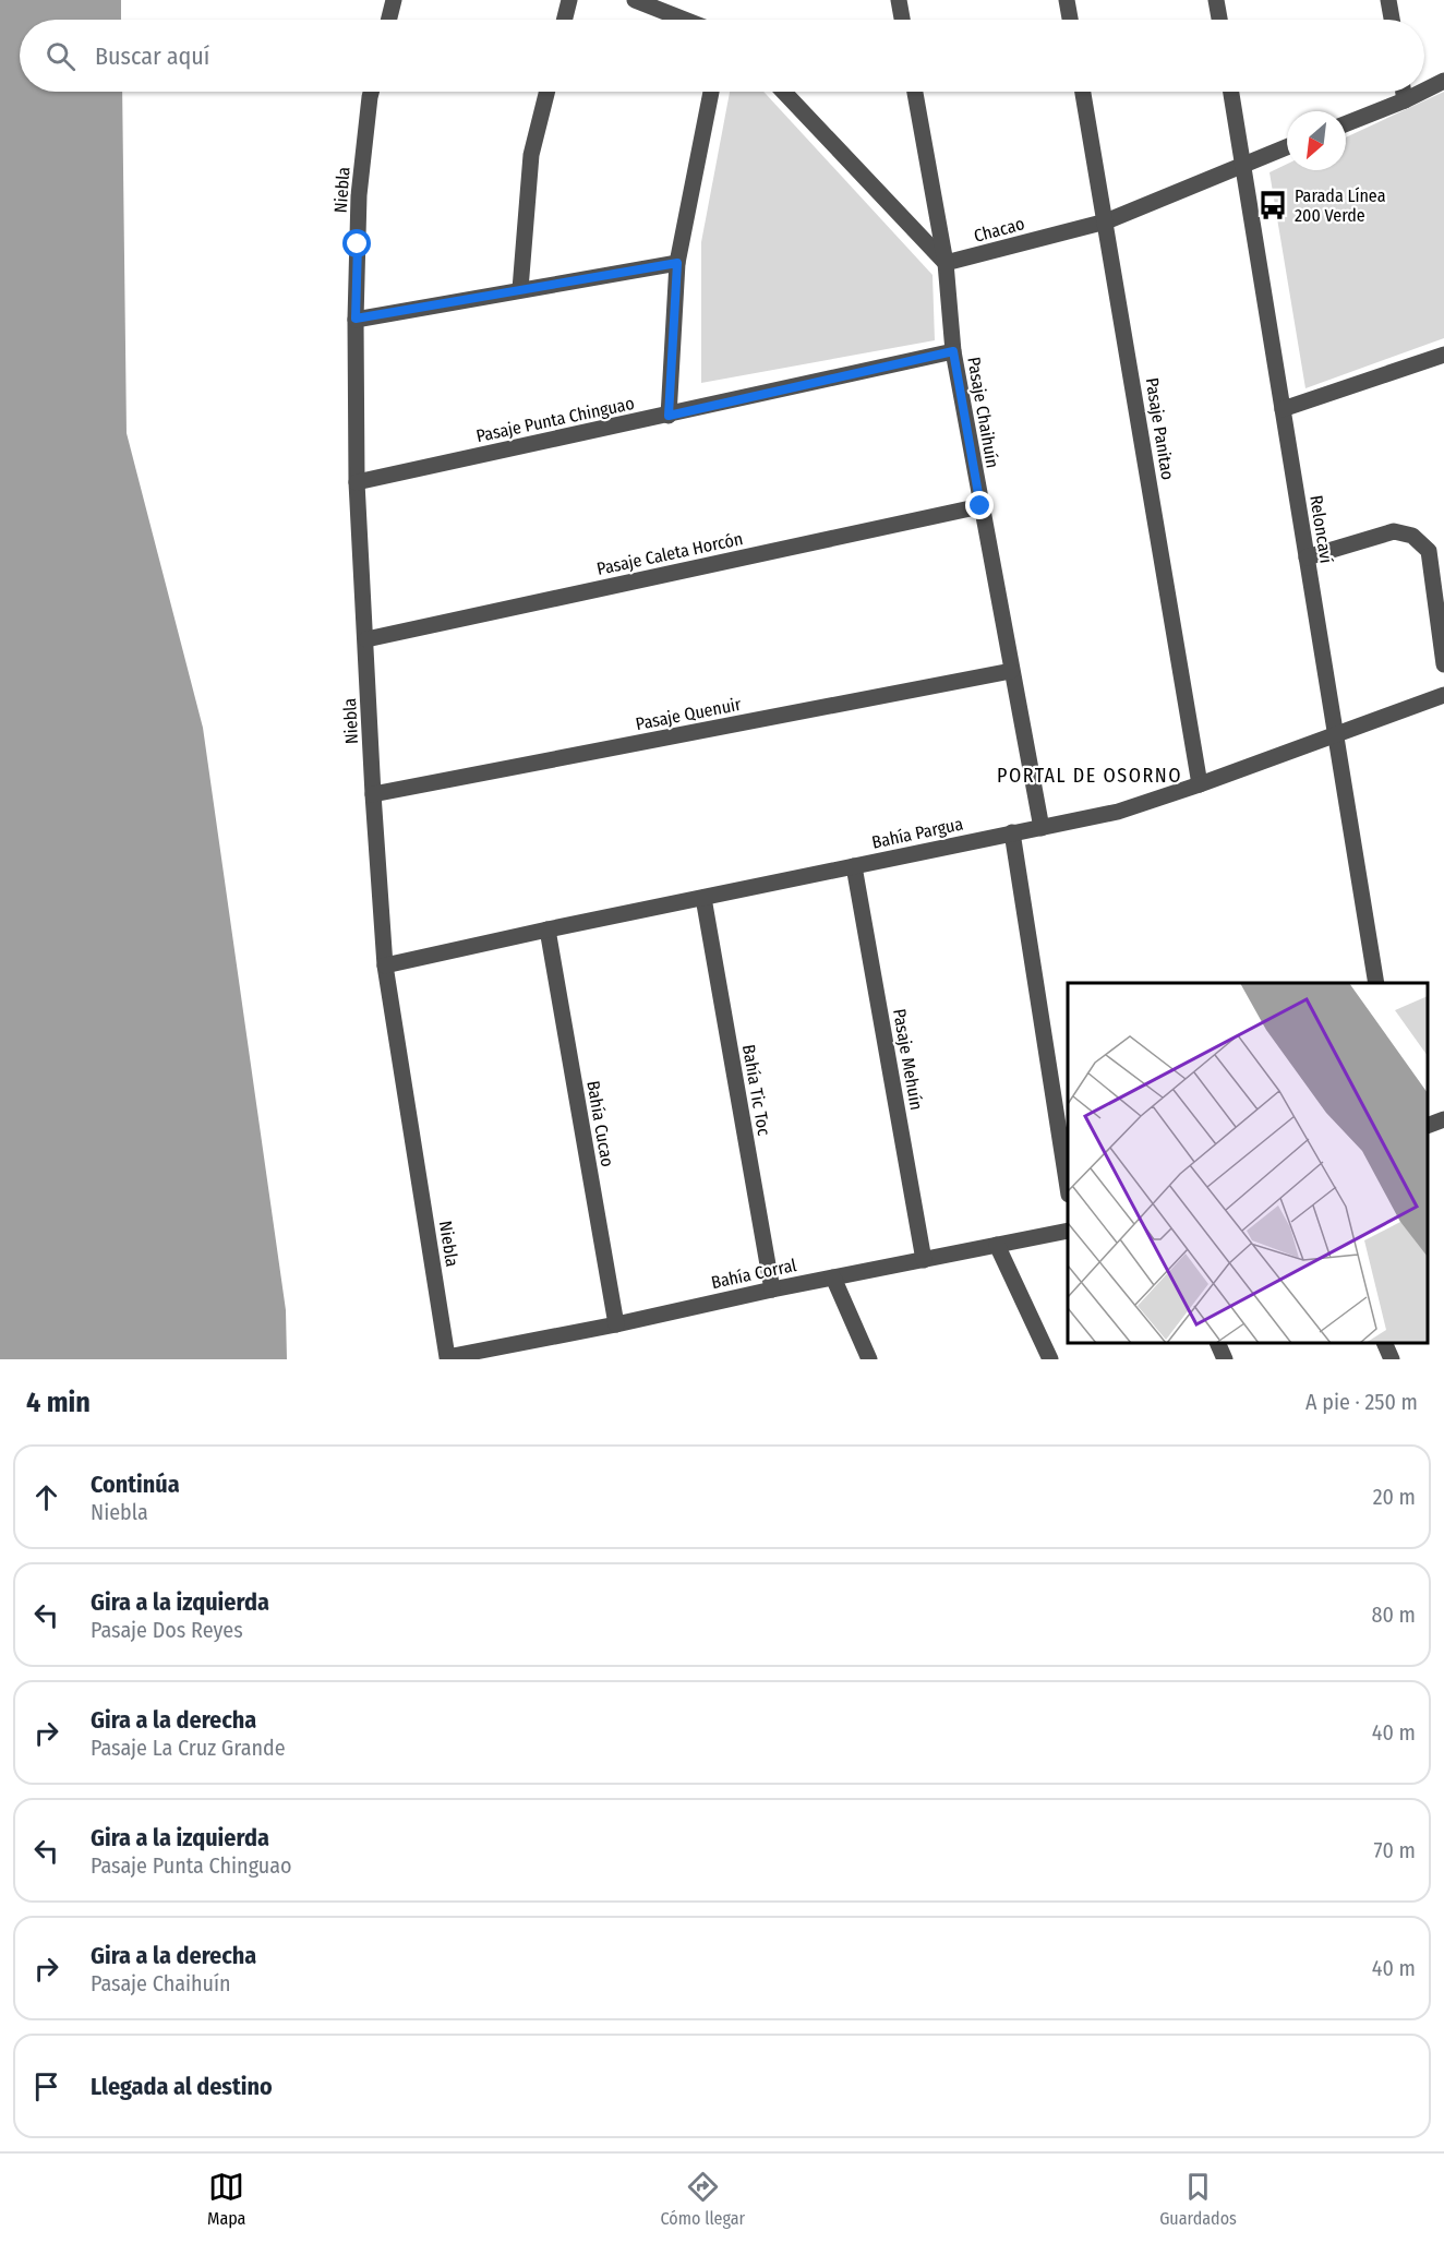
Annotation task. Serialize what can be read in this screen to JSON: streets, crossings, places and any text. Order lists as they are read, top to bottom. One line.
{"streets":{"street":["Niebla","Chacao","Pasaje Chaihuín","Pasaje Punta Chinguao","Pasaje Panitao","Reloncaví","Pasaje Caleta Horcón","Pasaje Quenuir","Bahía Pargua","Pasaje Mehuín","Bahía Tic Toc","Bahía Cucao","Bahía Corral"]},"crossings":[["Niebla","Pasaje Punta Chinguao"],["Niebla","Pasaje Caleta Horcón"],["Niebla","Pasaje Quenuir"],["Niebla","Bahía Pargua"],["Niebla","Bahía Corral"],["Chacao","Pasaje Chaihuín"],["Chacao","Pasaje Panitao"],["Chacao","Reloncaví"],["Pasaje Chaihuín","Pasaje Punta Chinguao"],["Pasaje Chaihuín","Pasaje Caleta Horcón"],["Pasaje Chaihuín","Pasaje Quenuir"],["Pasaje Chaihuín","Bahía Pargua"],["Pasaje Panitao","Bahía Pargua"],["Reloncaví","Bahía Pargua"],["Bahía Pargua","Pasaje Mehuín"],["Bahía Pargua","Bahía Tic Toc"],["Bahía Pargua","Bahía Cucao"],["Pasaje Mehuín","Bahía Corral"],["Bahía Tic Toc","Bahía Corral"],["Bahía Cucao","Bahía Corral"]],"districts":["PORTAL DE OSORNO"],"places":{"bus stop":["Parada Línea 200 Verde"]},"north":"bottom left","page":{"search":"Buscar aquí","heading":["4 min","A pie · 250 m"],"list":[["Continúa","Niebla","20 m"],["Gira a la izquierda","Pasaje Dos Reyes","80 m"],["Gira a la derecha","Pasaje La Cruz Grande","40 m"],["Gira a la izquierda","Pasaje Punta Chinguao","70 m"],["Gira a la derecha","Pasaje Chaihuín","40 m"],"Llegada al destino"],"nav":["Mapa","Cómo llegar","Guardados"]}}
